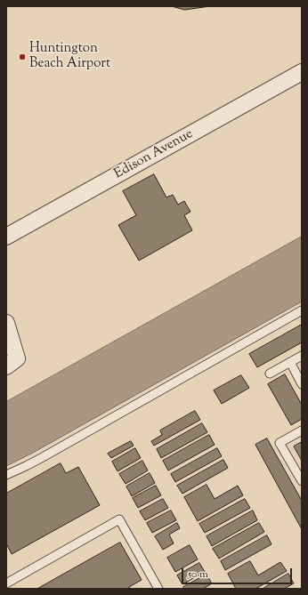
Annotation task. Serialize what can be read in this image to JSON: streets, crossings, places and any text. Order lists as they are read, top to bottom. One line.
{"streets":{"street":["Edison Avenue"]},"places":["Huntington Beach Airport"],"scale_bar":"50 m"}
